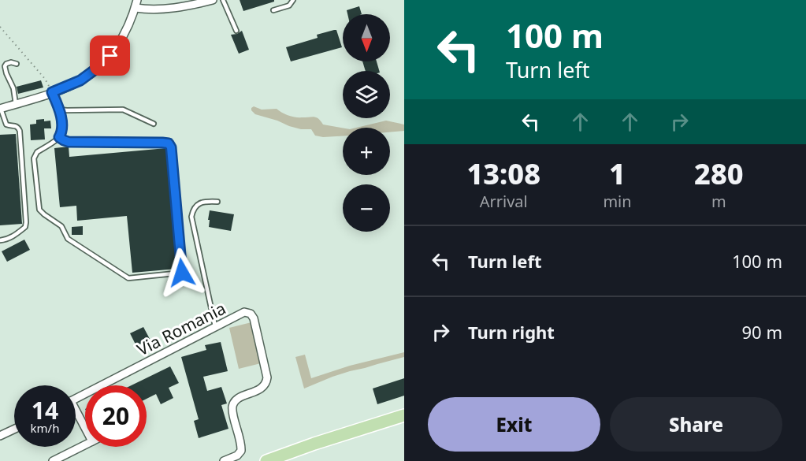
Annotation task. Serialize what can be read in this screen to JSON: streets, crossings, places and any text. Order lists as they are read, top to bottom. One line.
{"streets":{"street":["Via Romania"]},"north":"bottom","page":{"turn":["100 m","Turn left"],"map_buttons":["+","−"],"eta":["13:08","Arrival","1","min","280","m"],"list":[{"name":"Turn left","value":"100 m"},{"name":"Turn right","value":"90 m"}],"speed":"14 km/h","limit":"20","buttons":["Exit","Share"]}}
